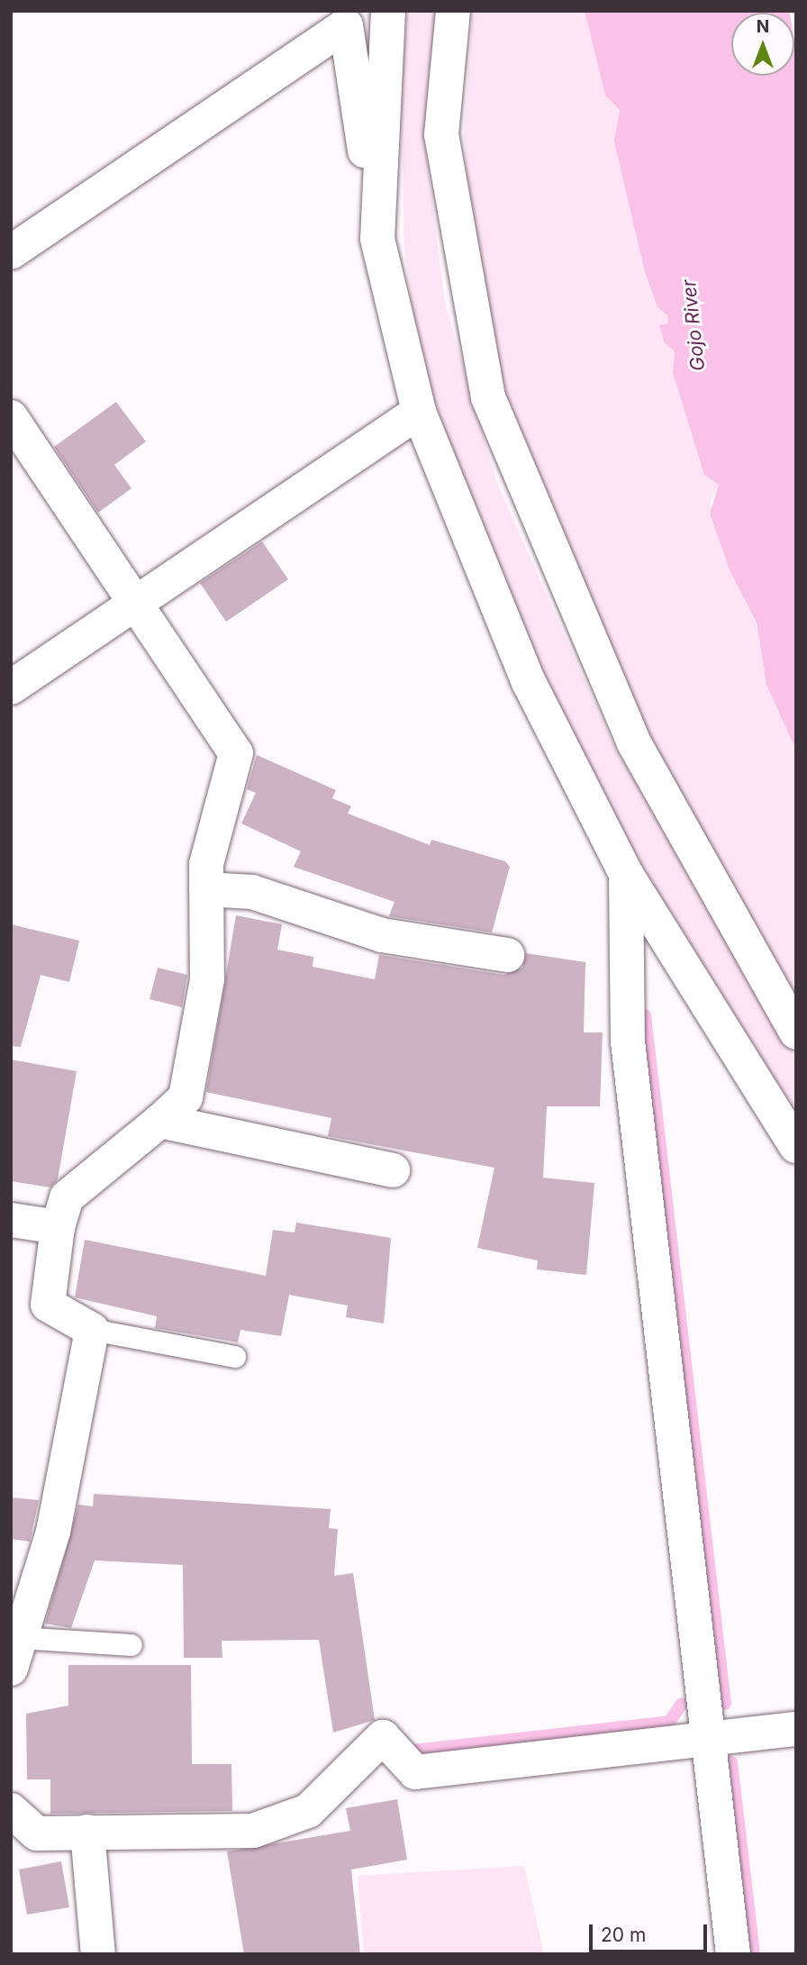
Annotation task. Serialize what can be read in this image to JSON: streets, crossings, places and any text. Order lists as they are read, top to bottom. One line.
{"water":["Gojo River"],"scale_bar":"20 m","north":"top"}
